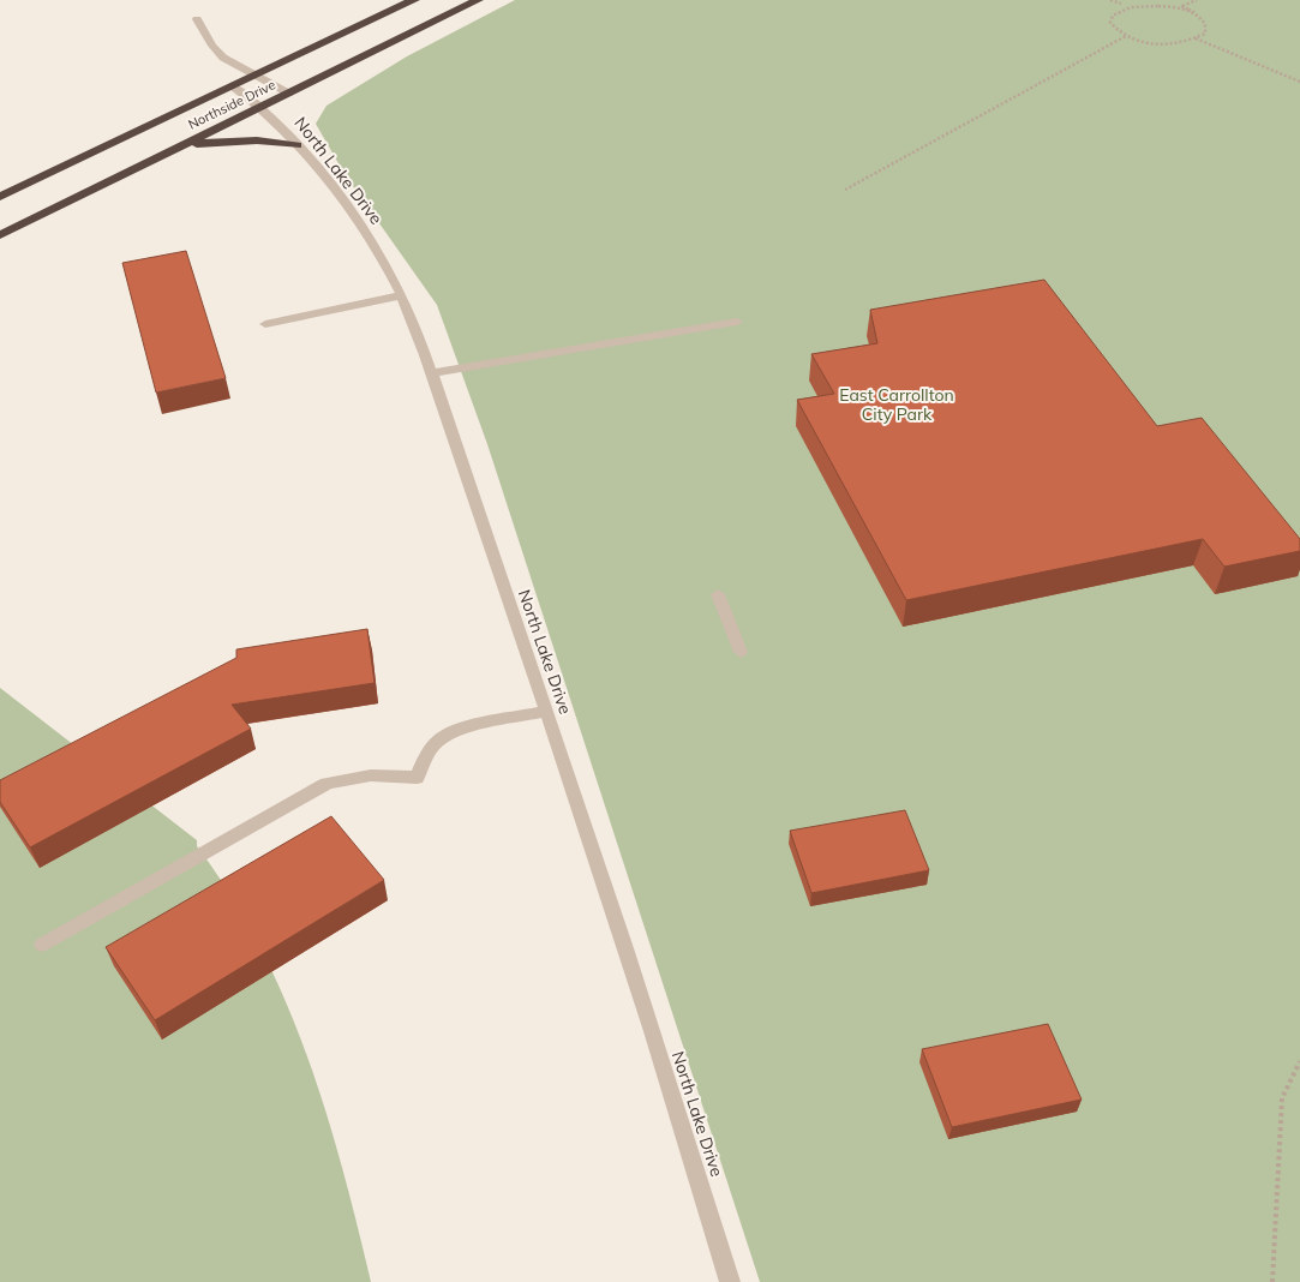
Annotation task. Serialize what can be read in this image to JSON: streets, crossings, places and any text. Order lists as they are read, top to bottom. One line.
{"streets":{"highway":["Northside Drive"],"street":["North Lake Drive"]},"crossings":[["Northside Drive","North Lake Drive"]],"parks":["East Carrollton City Park"]}
